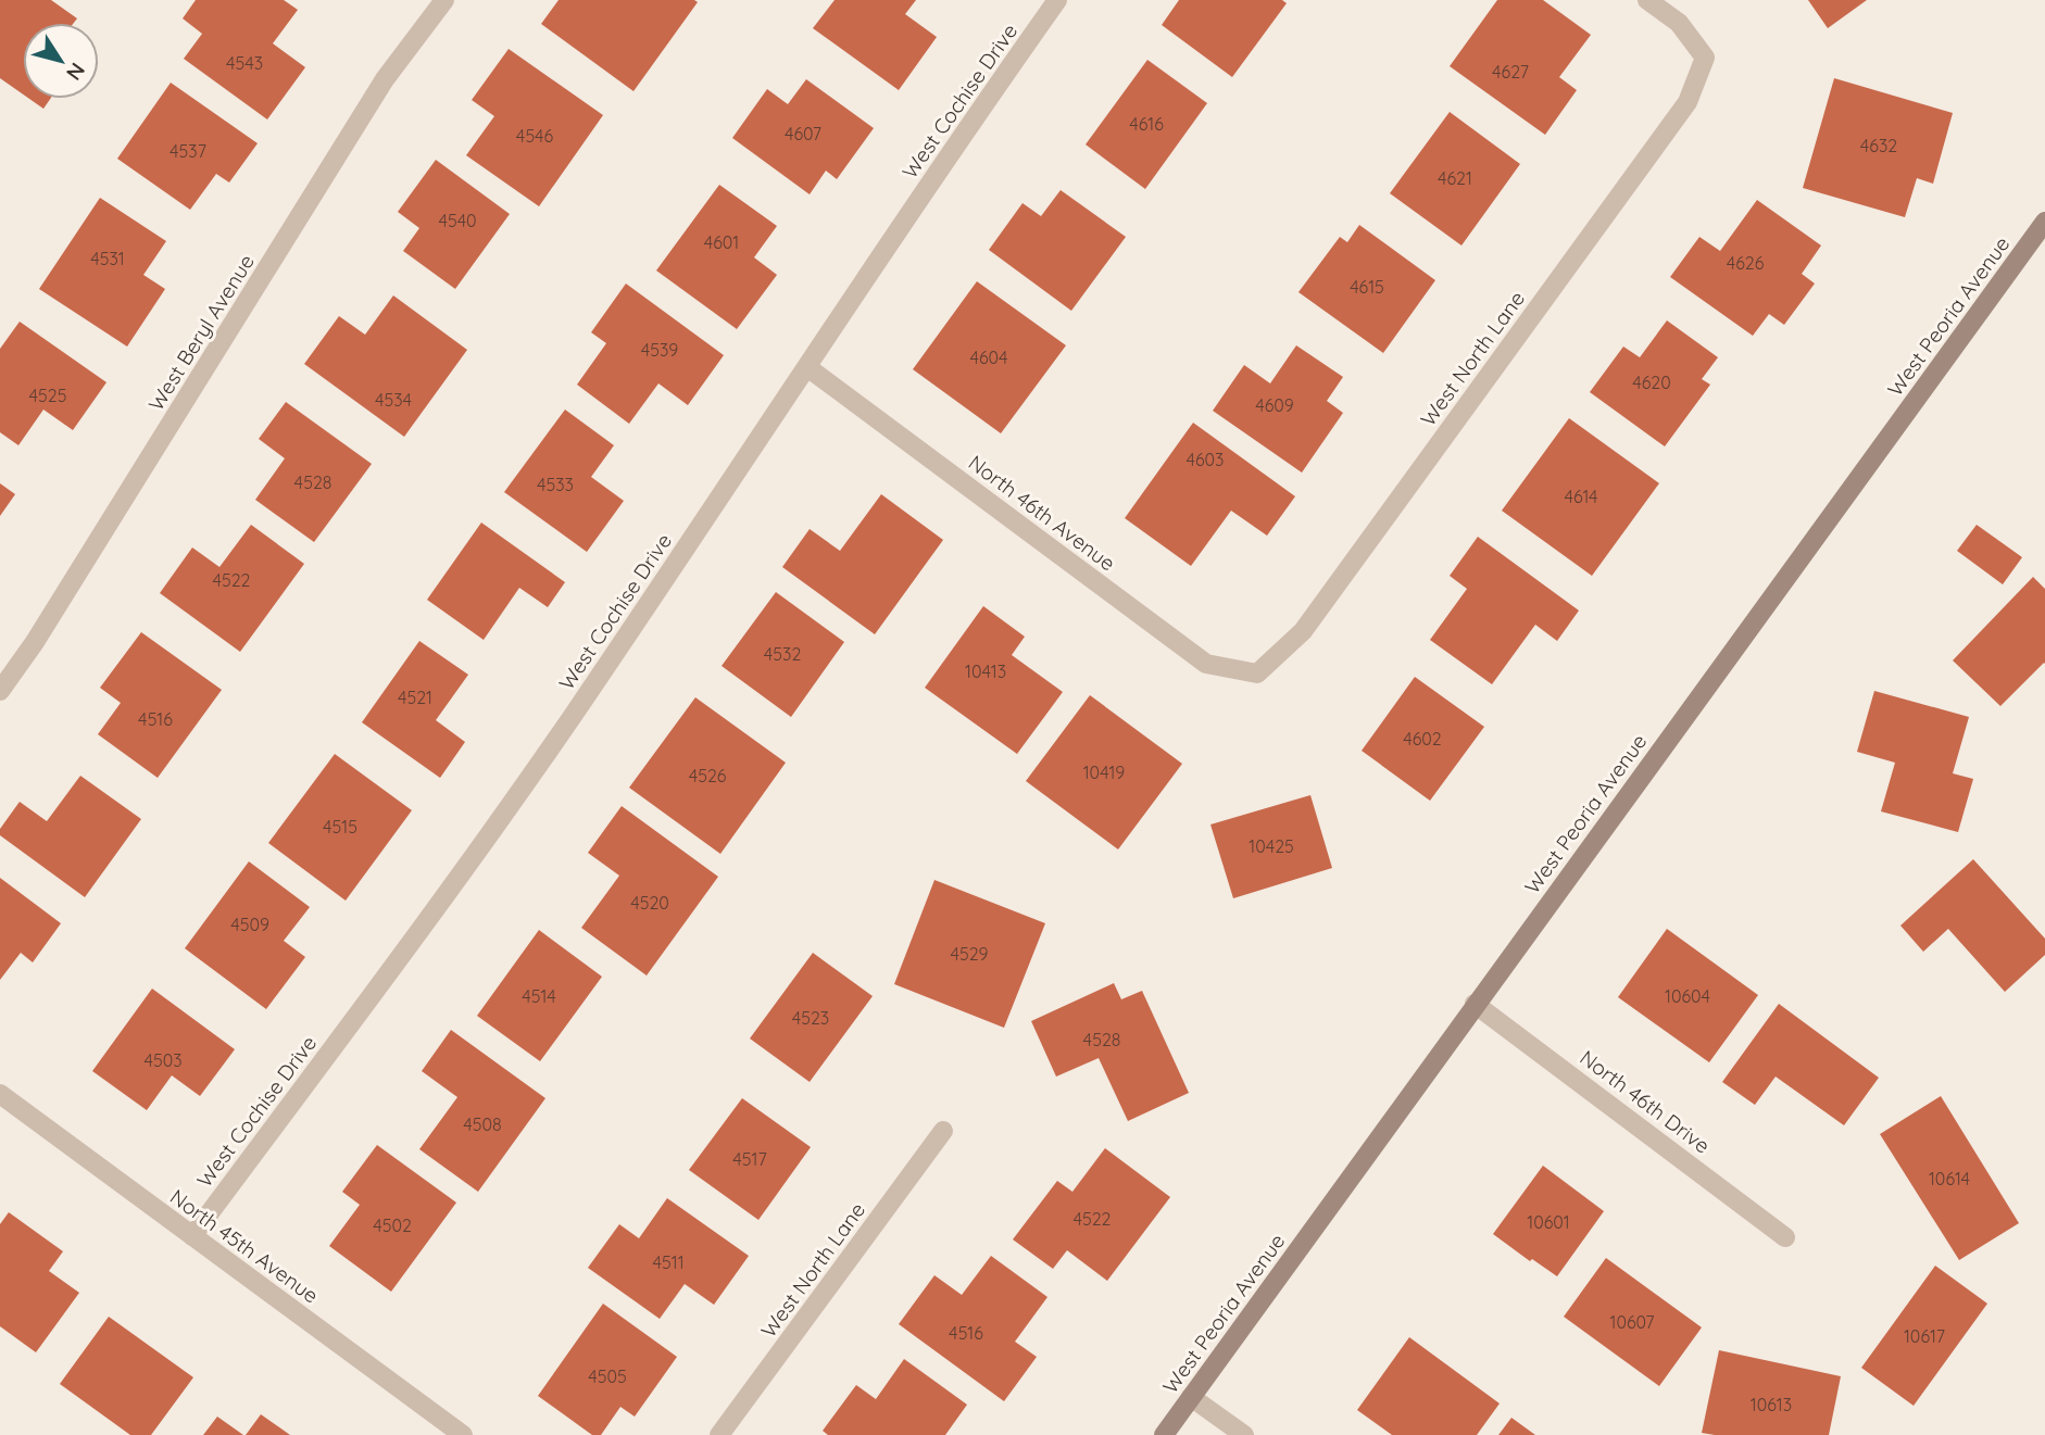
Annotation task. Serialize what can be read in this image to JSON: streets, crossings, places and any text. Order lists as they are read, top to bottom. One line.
{"streets":{"main road":["West Peoria Avenue"],"street":["West Cochise Drive","West Beryl Avenue","West North Lane","North 46th Avenue","North 46th Drive","North 45th Avenue"]},"crossings":[["West Cochise Drive","North 46th Avenue"],["West Cochise Drive","North 45th Avenue"],["West Peoria Avenue","North 46th Drive"],["West North Lane","North 46th Avenue"]],"house_numbers":["4543","4627","4616","4607","4546","4632","4537","4621","4540","4601","4531","4626","4615","4539","4604","4620","4525","4534","4609","4603","4528","4533","4614","4522","4532","10413","4521","4516","4602","10419","4526","4515","10425","4520","4509","4529","4514","10604","4523","4528","4503","4508","4517","10614","4522","10601","4502","4511","10607","4516","10617","4505","10613"],"north":"bottom right"}
